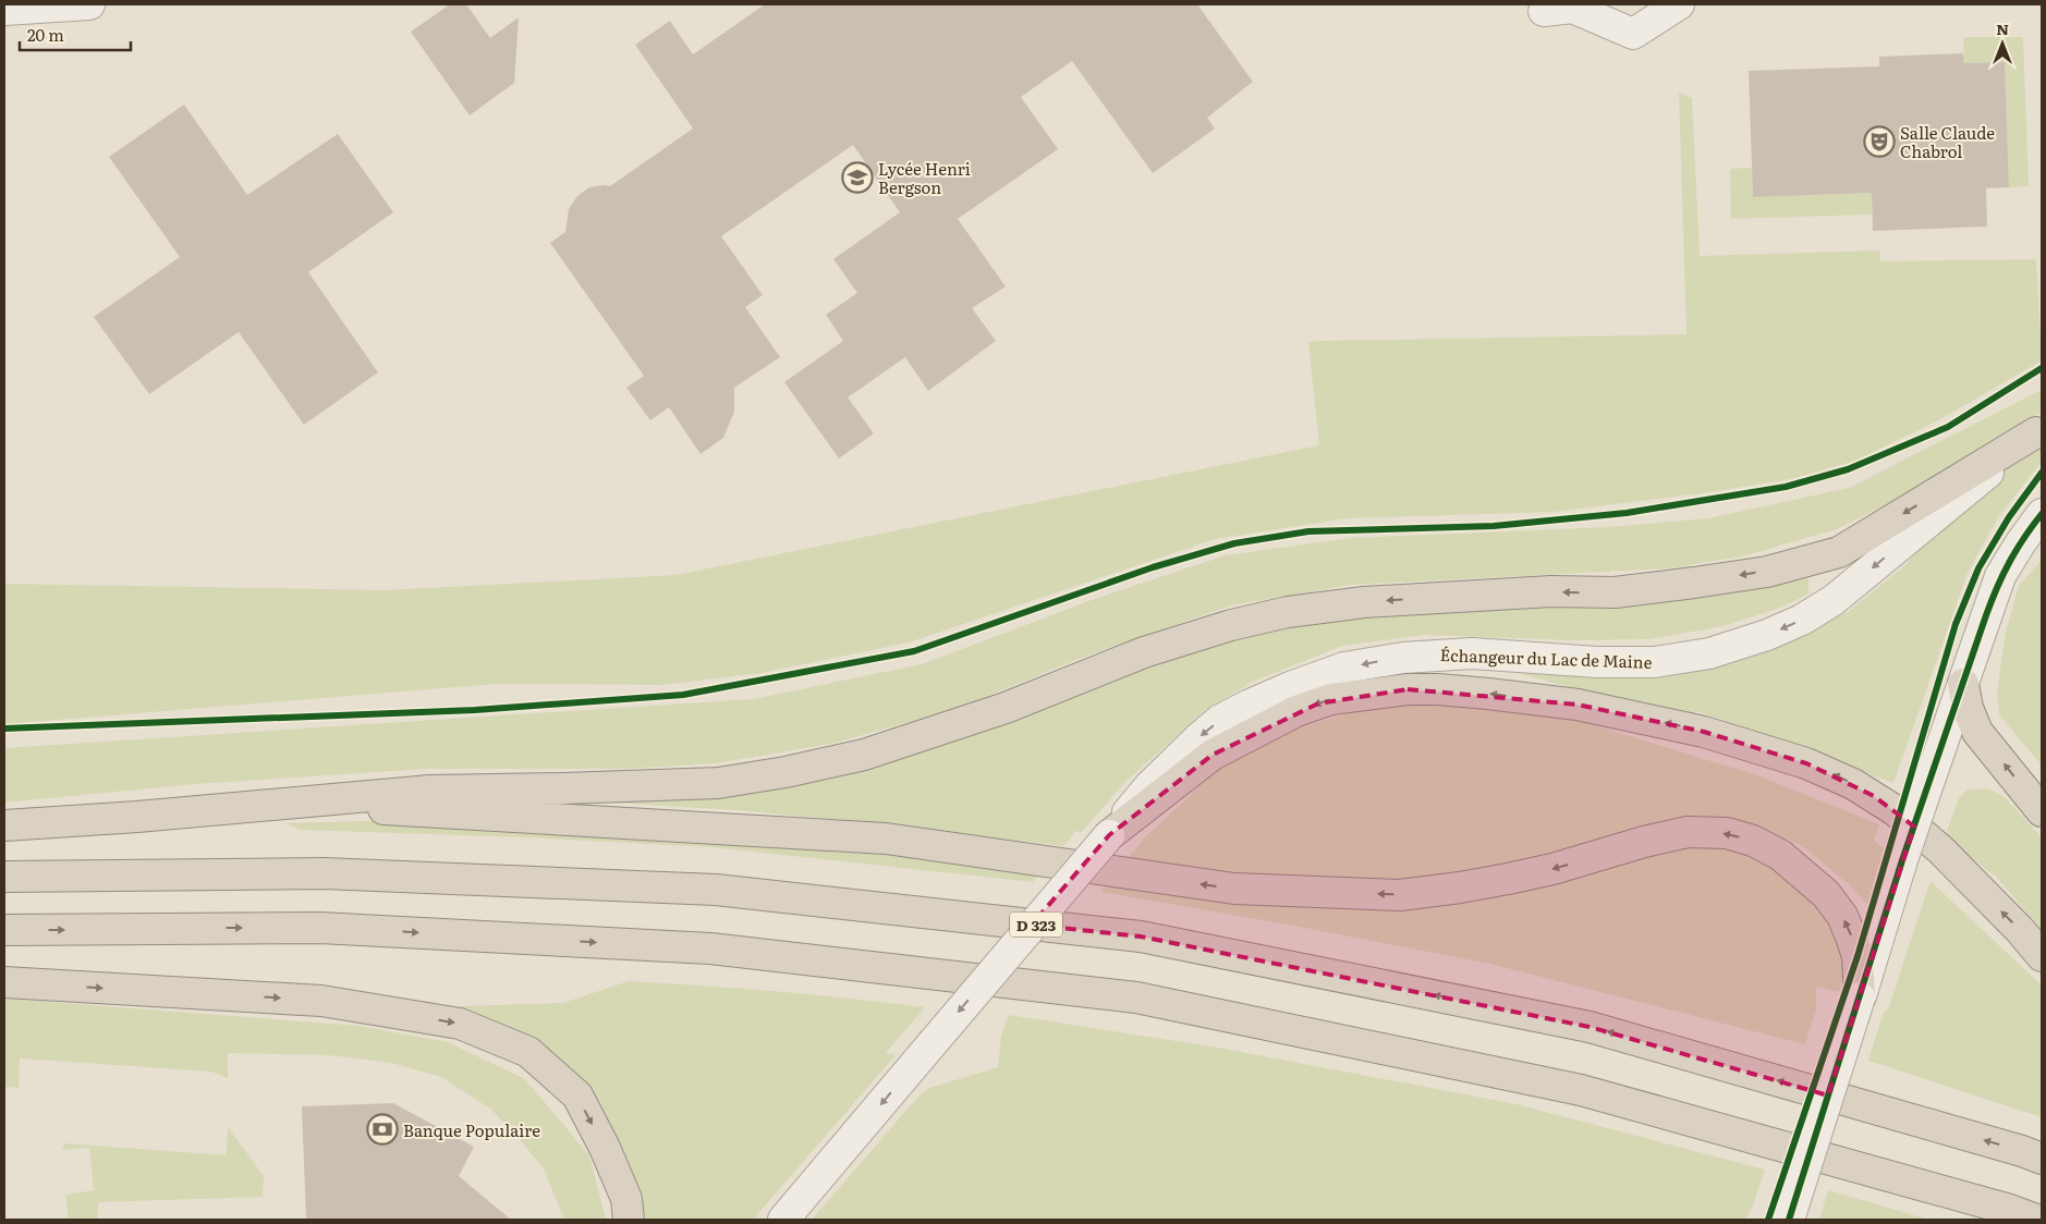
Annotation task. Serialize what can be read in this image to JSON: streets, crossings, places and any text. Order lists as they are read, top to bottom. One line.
{"streets":{"highway":["D 323"],"street":["Échangeur du Lac de Maine"]},"one_way":["Échangeur du Lac de Maine"],"places":{"theatre":["Salle Claude Chabrol"],"school or university":["Lycée Henri Bergson"],"bank":["Banque Populaire"]},"scale_bar":"20 m","north":"top"}
